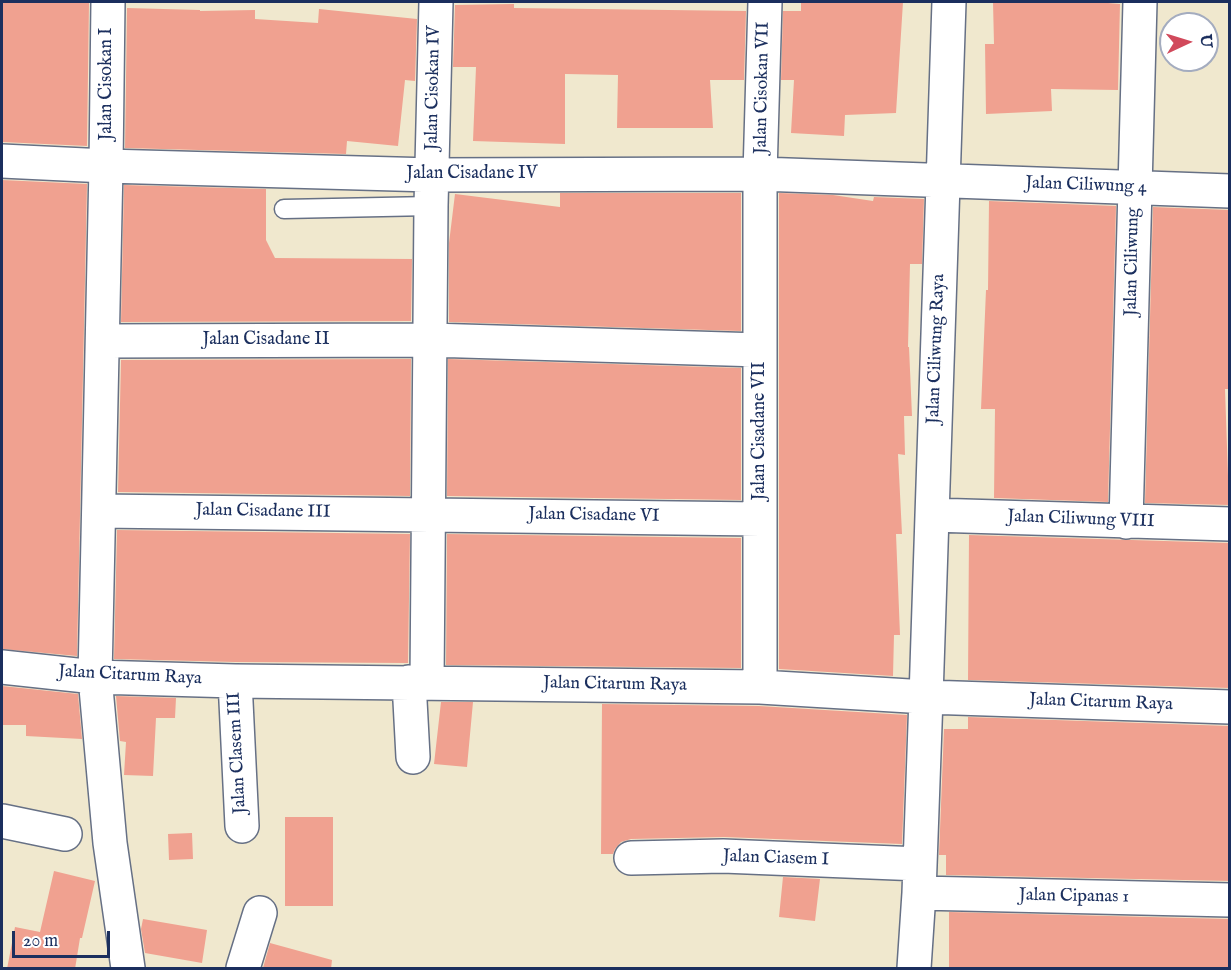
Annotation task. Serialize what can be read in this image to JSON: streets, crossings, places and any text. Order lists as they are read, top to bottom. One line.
{"streets":{"street":["Jalan Cisokan I","Jalan Cisokan IV","Jalan Cisokan VII","Jalan Cisadane IV","Jalan Ciliwung 4","Jalan Ciliwung","Jalan Cisadane II","Jalan Ciliwung Raya","Jalan Cisadane VII","Jalan Cisadane III","Jalan Cisadane VI","Jalan Ciliwung VIII","Jalan Citarum Raya","Jalan Clasem III","Jalan Ciasem I","Jalan Cipanas 1"]},"crossings":[["Jalan Cisokan I","Jalan Cisadane IV"],["Jalan Cisokan I","Jalan Cisadane II"],["Jalan Cisokan I","Jalan Cisadane III"],["Jalan Cisokan I","Jalan Citarum Raya"],["Jalan Cisokan IV","Jalan Cisadane IV"],["Jalan Cisokan IV","Jalan Cisadane II"],["Jalan Cisokan IV","Jalan Cisadane III"],["Jalan Cisokan IV","Jalan Cisadane VI"],["Jalan Cisokan IV","Jalan Citarum Raya"],["Jalan Cisokan VII","Jalan Cisadane IV"],["Jalan Cisokan VII","Jalan Cisadane VII"],["Jalan Cisadane IV","Jalan Ciliwung 4"],["Jalan Cisadane IV","Jalan Ciliwung Raya"],["Jalan Cisadane IV","Jalan Cisadane VII"],["Jalan Ciliwung 4","Jalan Ciliwung"],["Jalan Ciliwung 4","Jalan Ciliwung Raya"],["Jalan Ciliwung","Jalan Ciliwung VIII"],["Jalan Cisadane II","Jalan Cisadane VII"],["Jalan Ciliwung Raya","Jalan Ciliwung VIII"],["Jalan Ciliwung Raya","Jalan Citarum Raya"],["Jalan Ciliwung Raya","Jalan Ciasem I"],["Jalan Ciliwung Raya","Jalan Cipanas 1"],["Jalan Cisadane VII","Jalan Cisadane VI"],["Jalan Cisadane VII","Jalan Citarum Raya"],["Jalan Cisadane III","Jalan Cisadane VI"],["Jalan Citarum Raya","Jalan Clasem III"],["Jalan Ciasem I","Jalan Cipanas 1"]],"scale_bar":"20 m","north":"right"}
